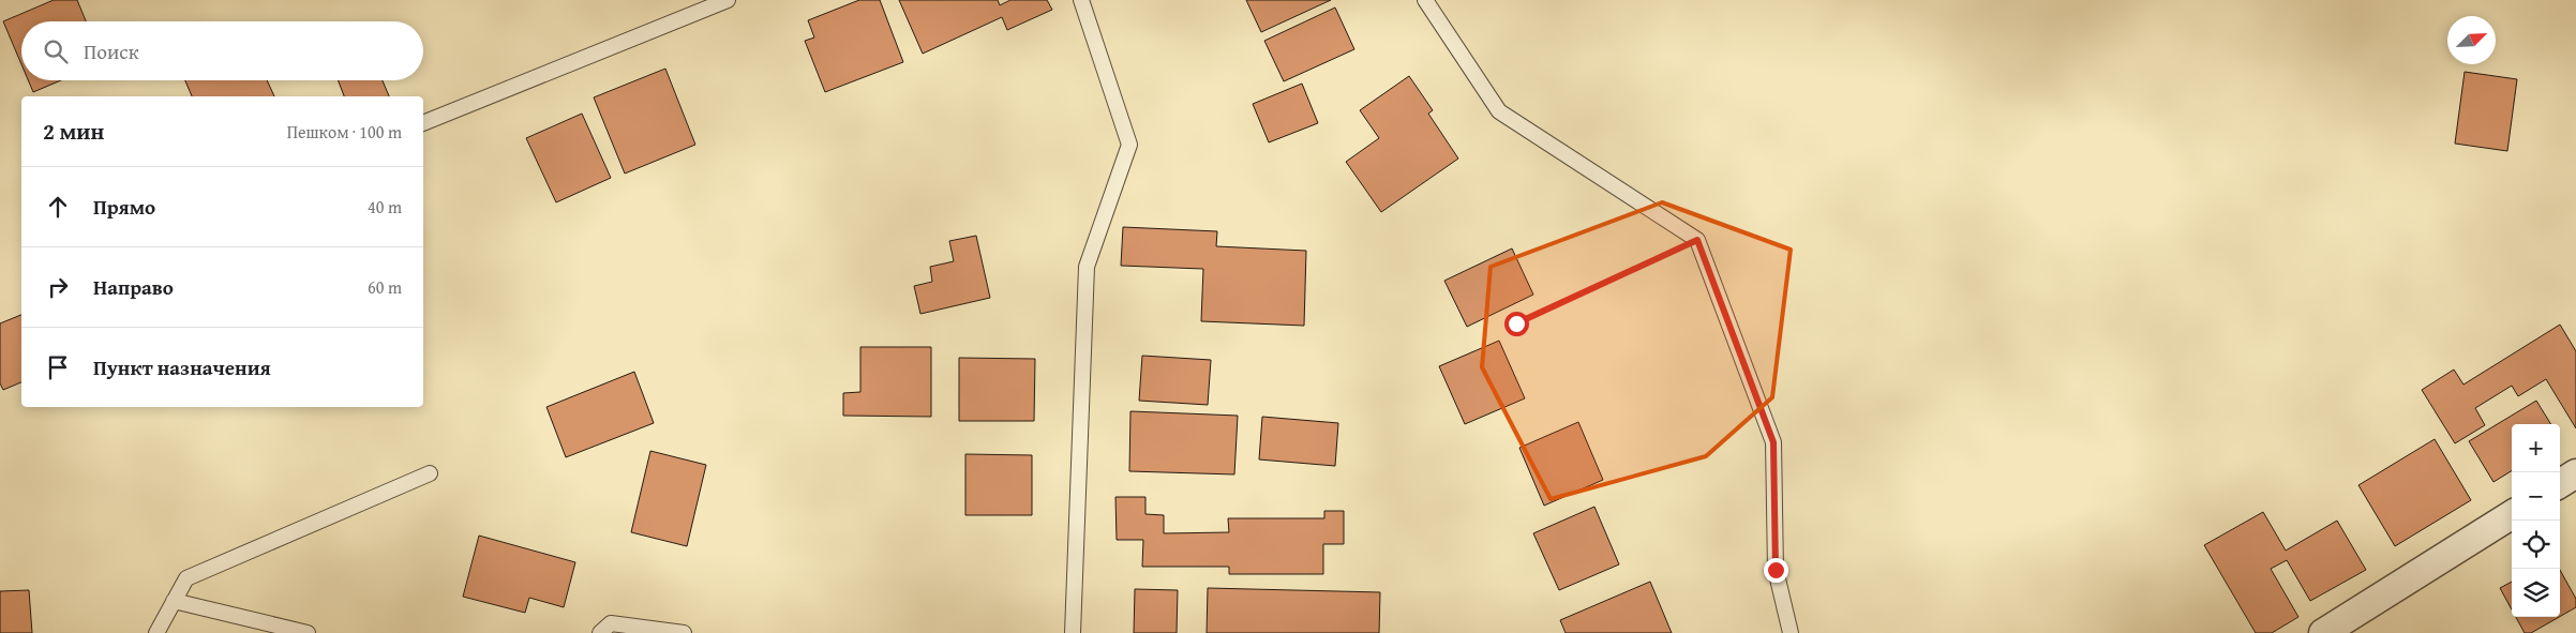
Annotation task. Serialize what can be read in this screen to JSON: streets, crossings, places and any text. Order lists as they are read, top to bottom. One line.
{"north":"top right","page":{"search":"Поиск","heading":["2 мин","Пешком · 100 m"],"list":[["Прямо","40 m"],["Направо","60 m"],"Пункт назначения"],"map_buttons":["+","−"]}}
